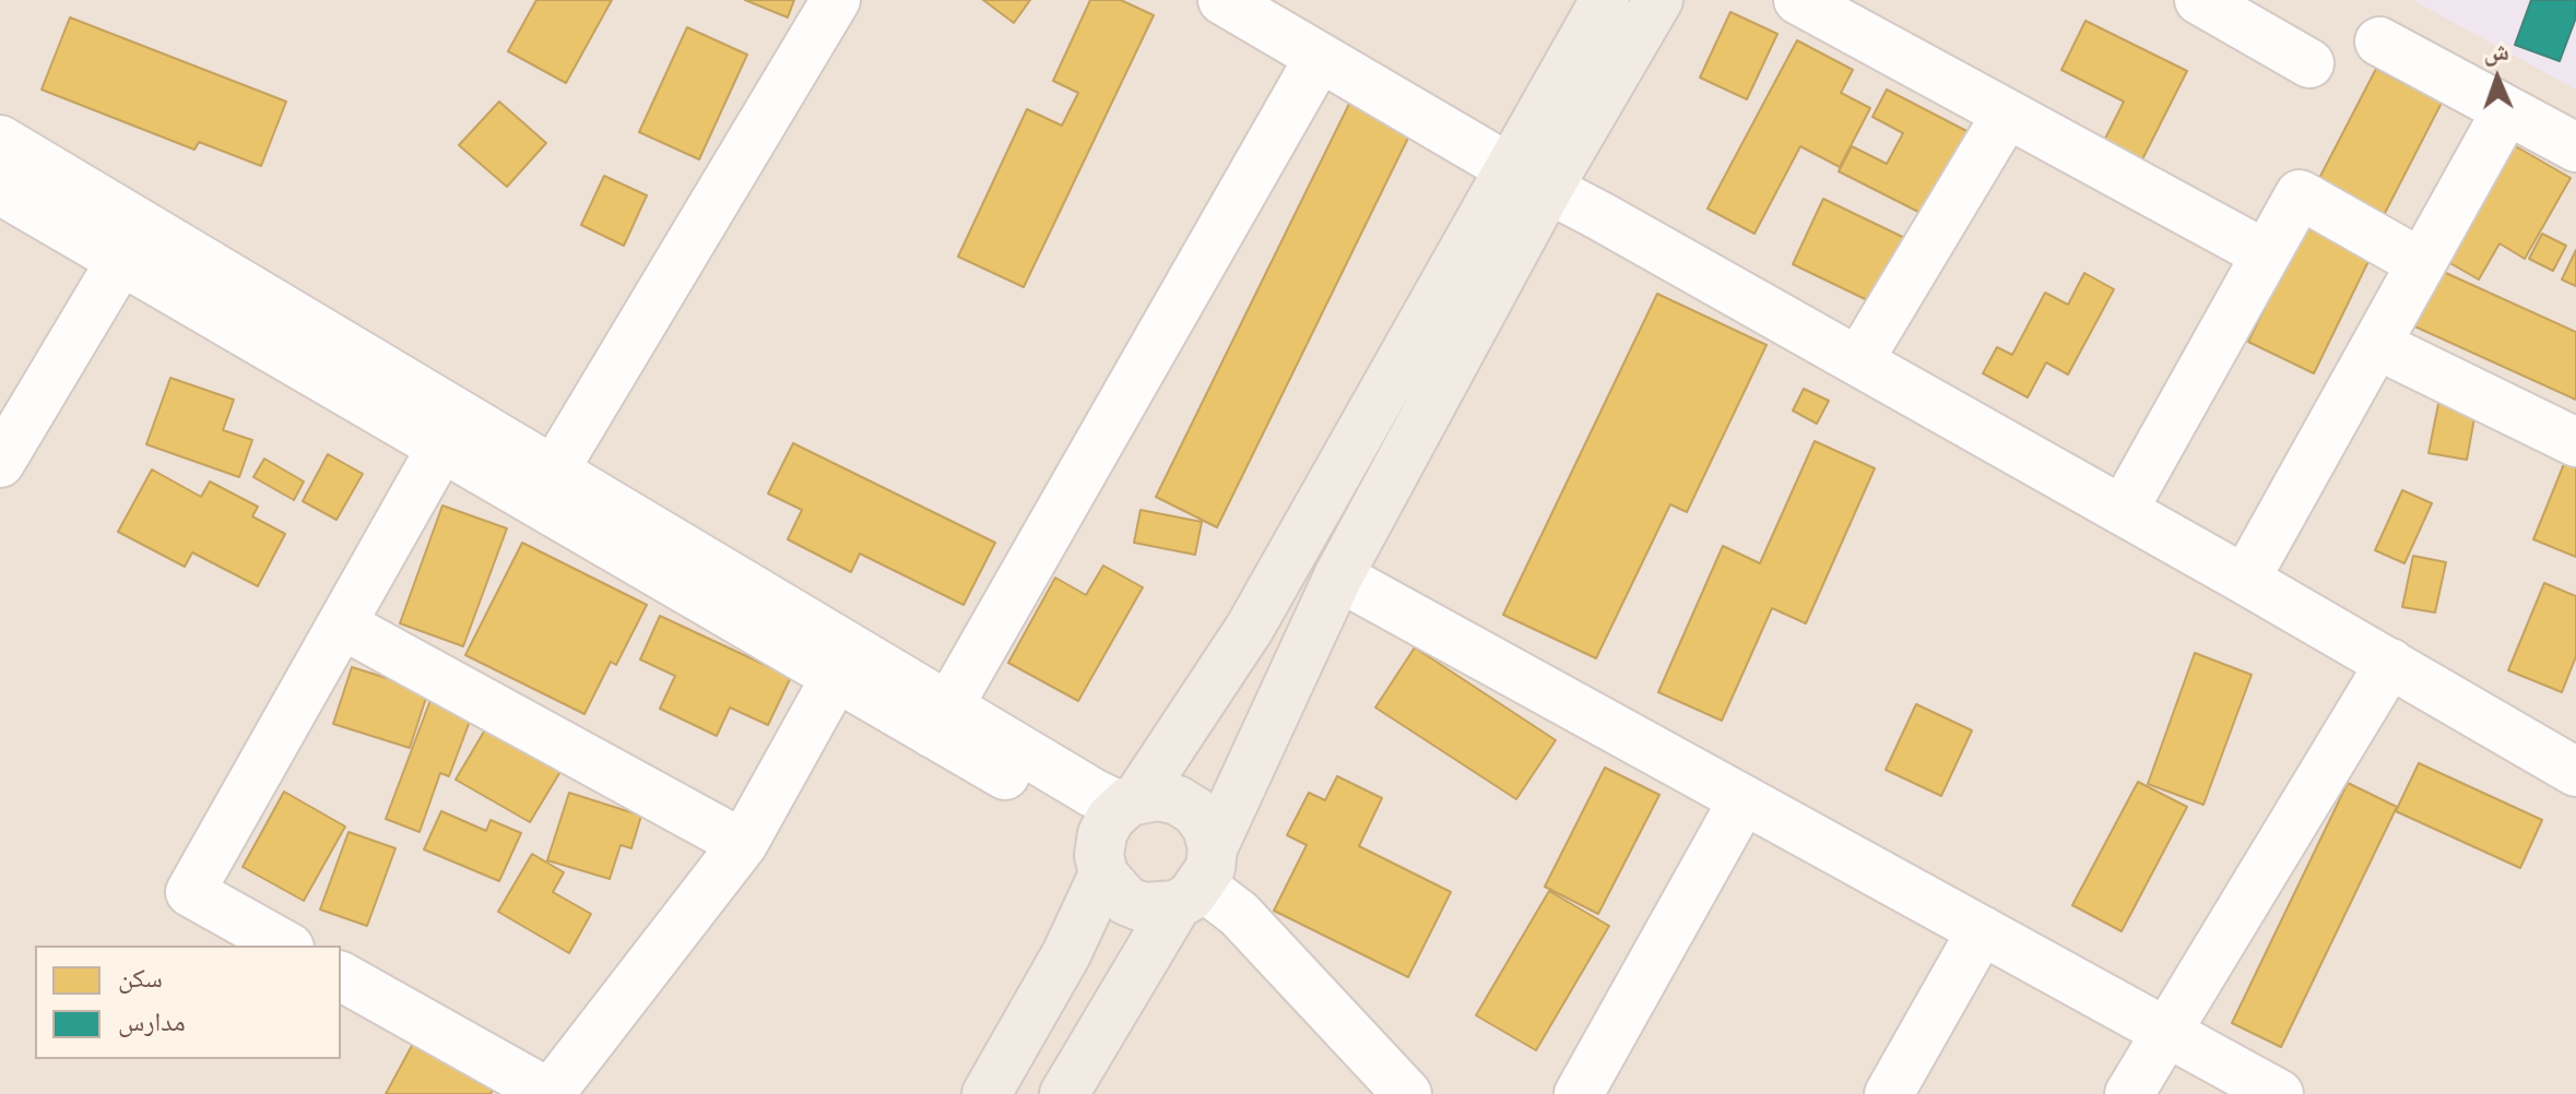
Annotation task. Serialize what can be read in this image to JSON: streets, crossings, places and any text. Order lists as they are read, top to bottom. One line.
{"legend":["سكن","مدارس"],"north":"top"}
